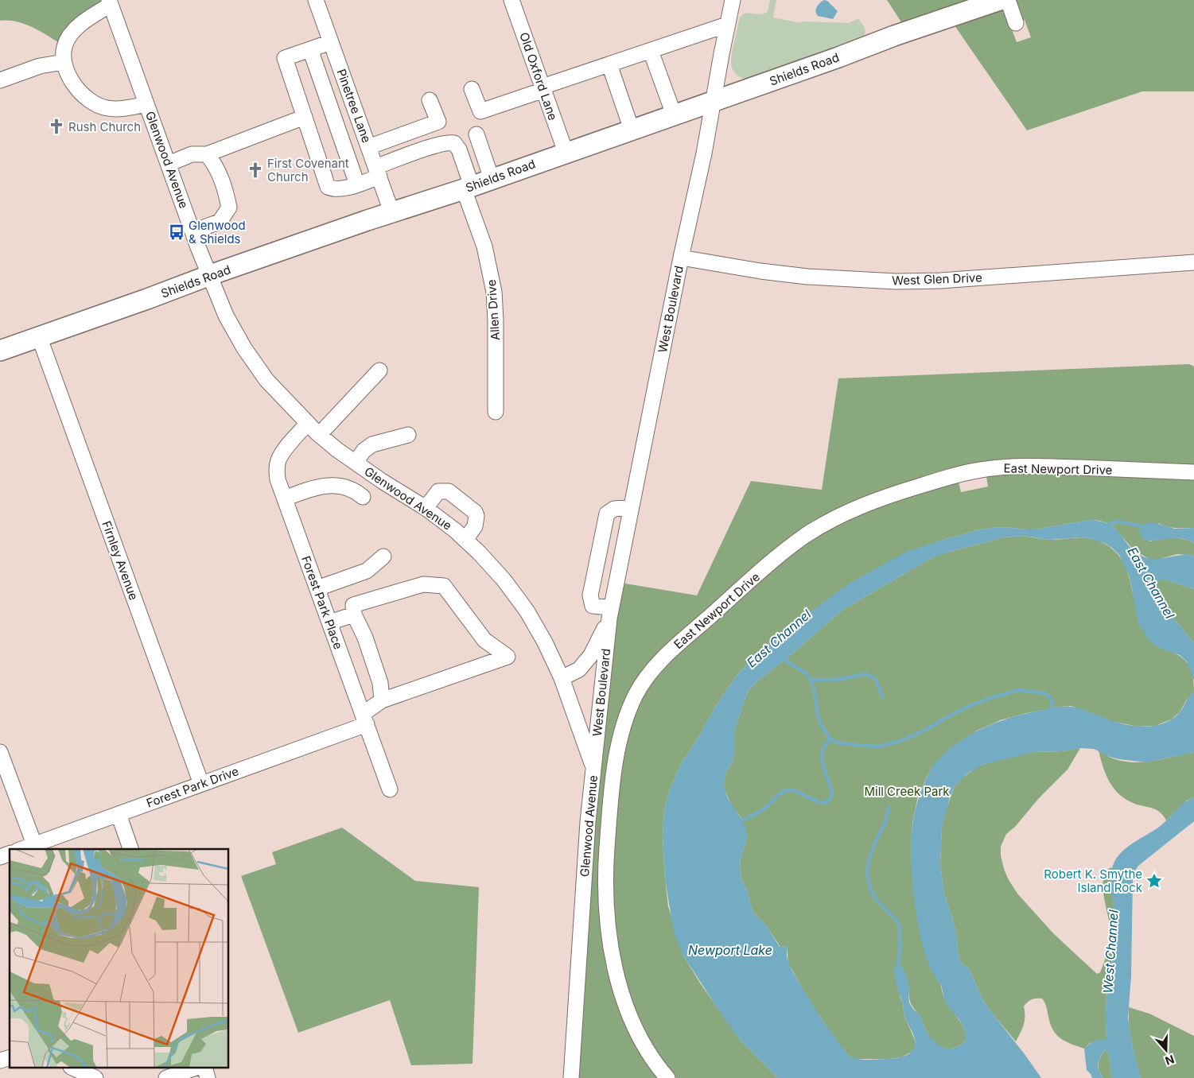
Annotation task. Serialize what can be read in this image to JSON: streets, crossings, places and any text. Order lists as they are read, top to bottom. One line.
{"streets":{"main road":["Shields Road"],"street":["Old Oxford Lane","Pinetree Lane","Glenwood Avenue","West Glen Drive","West Boulevard","Allen Drive","East Newport Drive","Firnley Avenue","Forest Park Place","Forest Park Drive"]},"crossings":[["Shields Road","Old Oxford Lane"],["Shields Road","Pinetree Lane"],["Shields Road","Glenwood Avenue"],["Shields Road","West Boulevard"],["Shields Road","Allen Drive"],["Shields Road","Firnley Avenue"],["Pinetree Lane","Allen Drive"],["Glenwood Avenue","West Boulevard"],["Glenwood Avenue","Forest Park Place"],["West Glen Drive","West Boulevard"],["Firnley Avenue","Forest Park Drive"],["Forest Park Place","Forest Park Drive"]],"water":["East Channel","Newport Lake","West Channel"],"parks":["Mill Creek Park"],"places":{"church":["Rush Church","First Covenant Church"],"bus stop":["Glenwood & Shields"],"place":["Robert K. Smythe Island Rock"]},"north":"bottom"}
